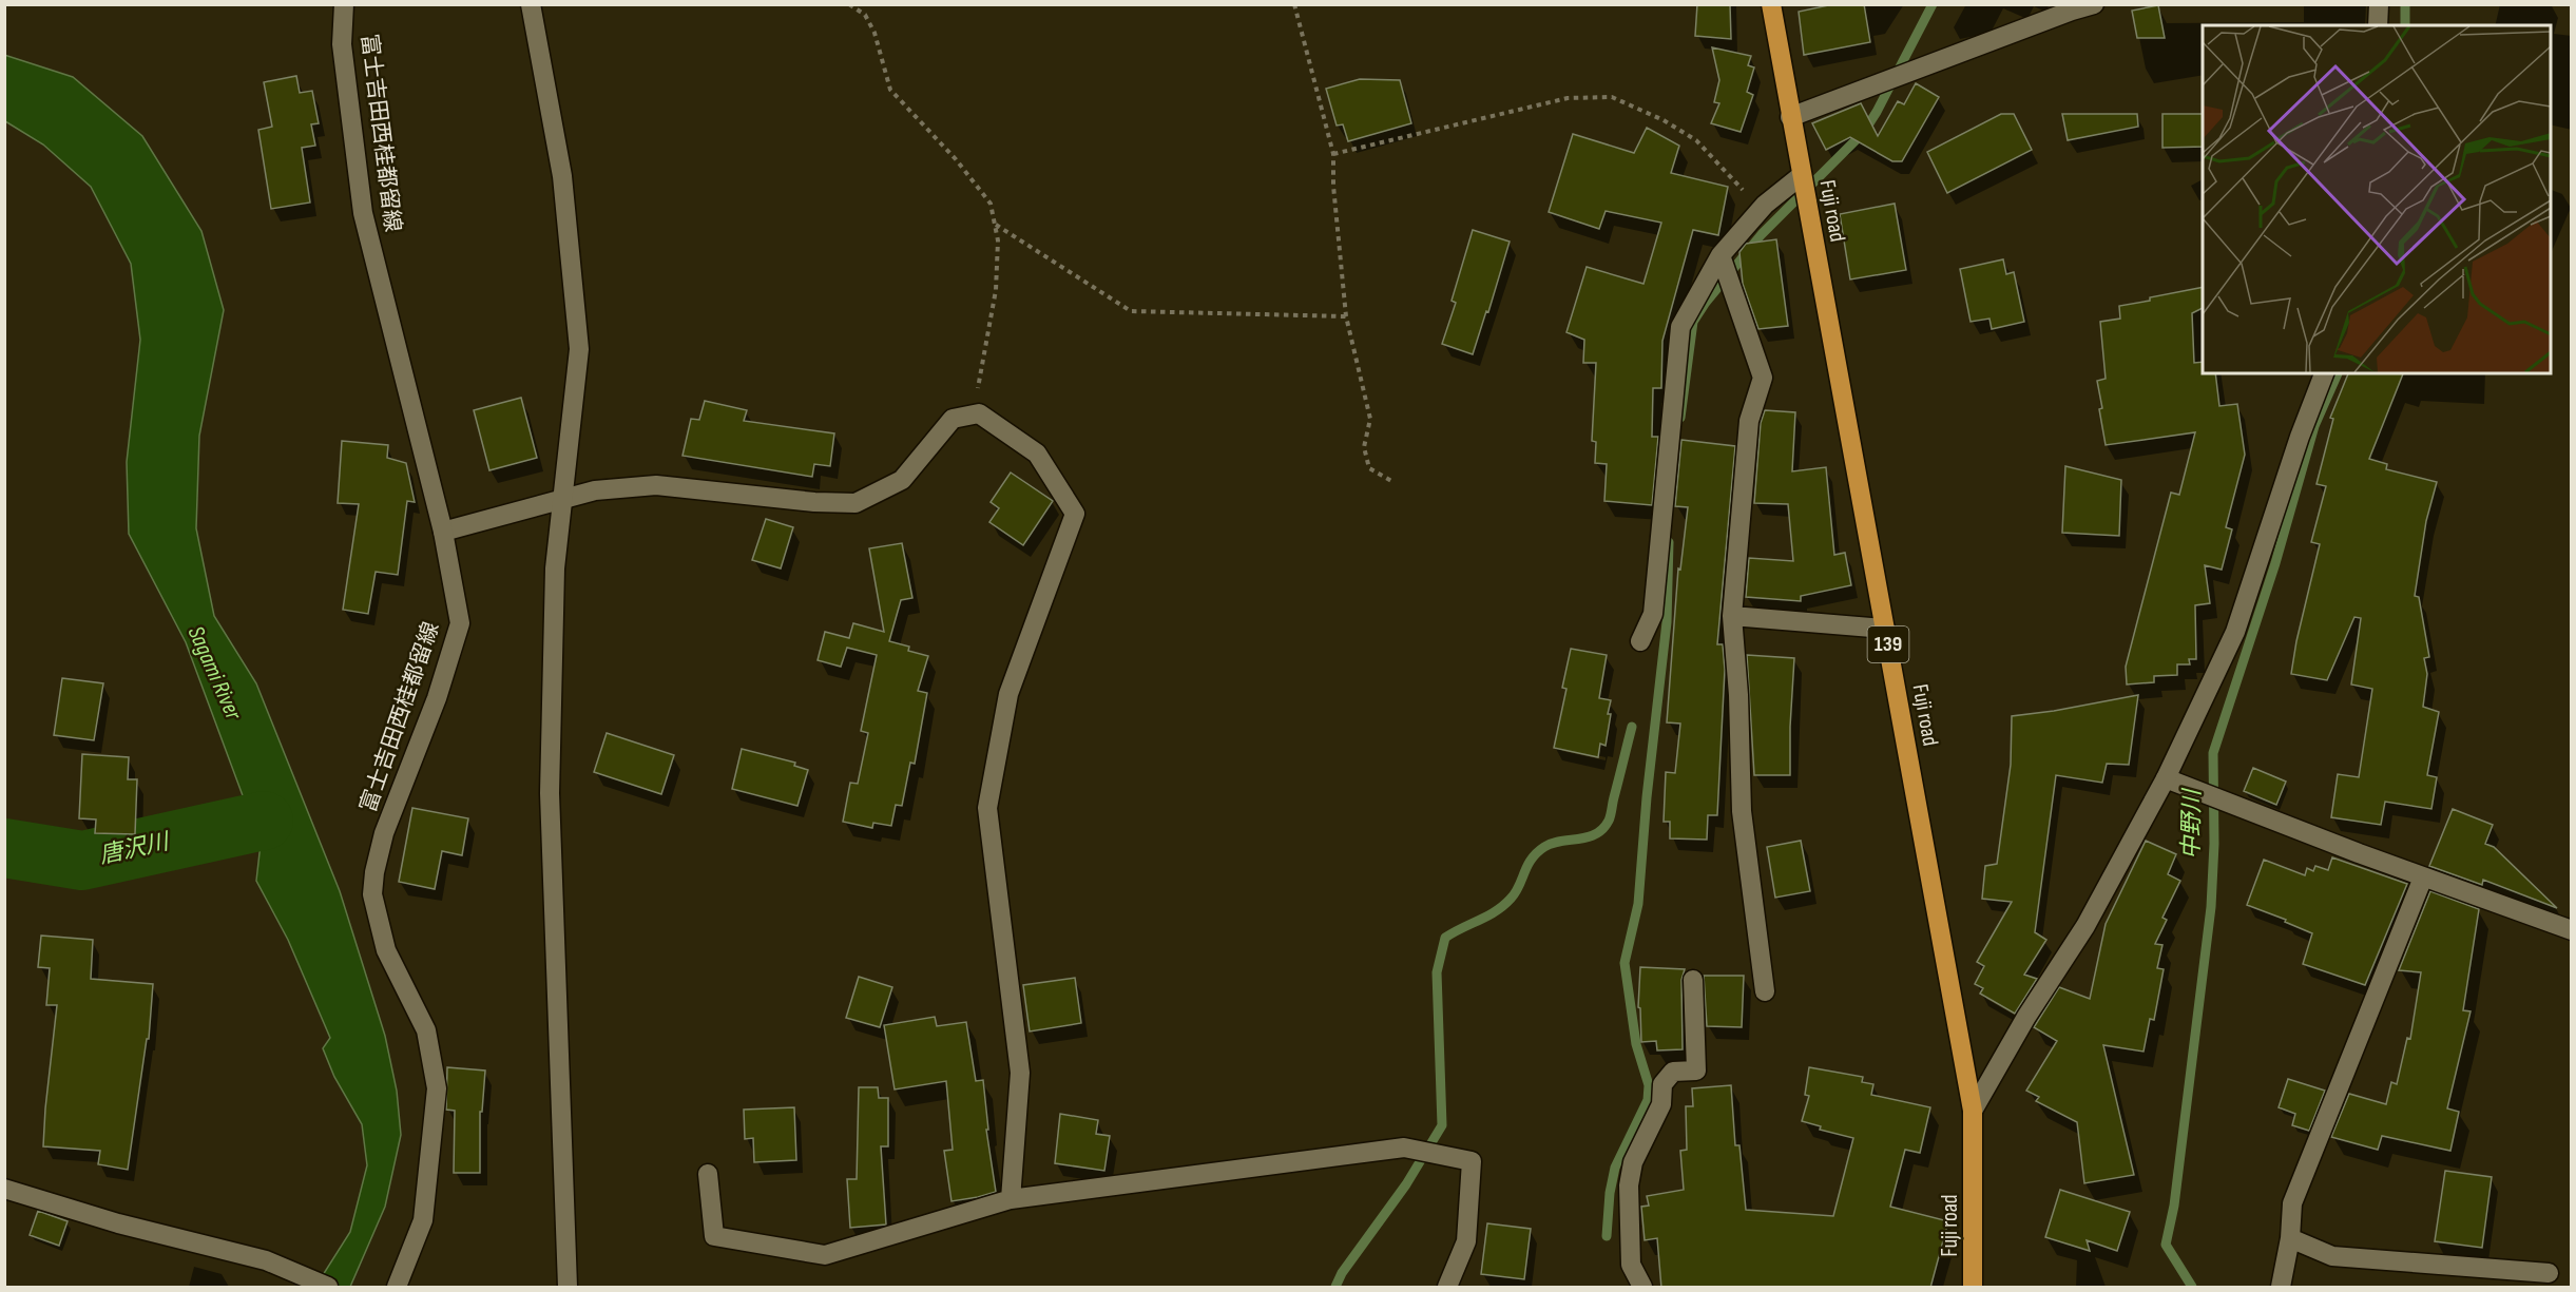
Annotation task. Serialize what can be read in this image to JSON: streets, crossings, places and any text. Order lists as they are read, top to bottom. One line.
{"streets":{"highway":["Fuji road","139"],"street":["富士吉田西桂都留線"]},"water":["Sagami River","中野川","唐沢川"]}
